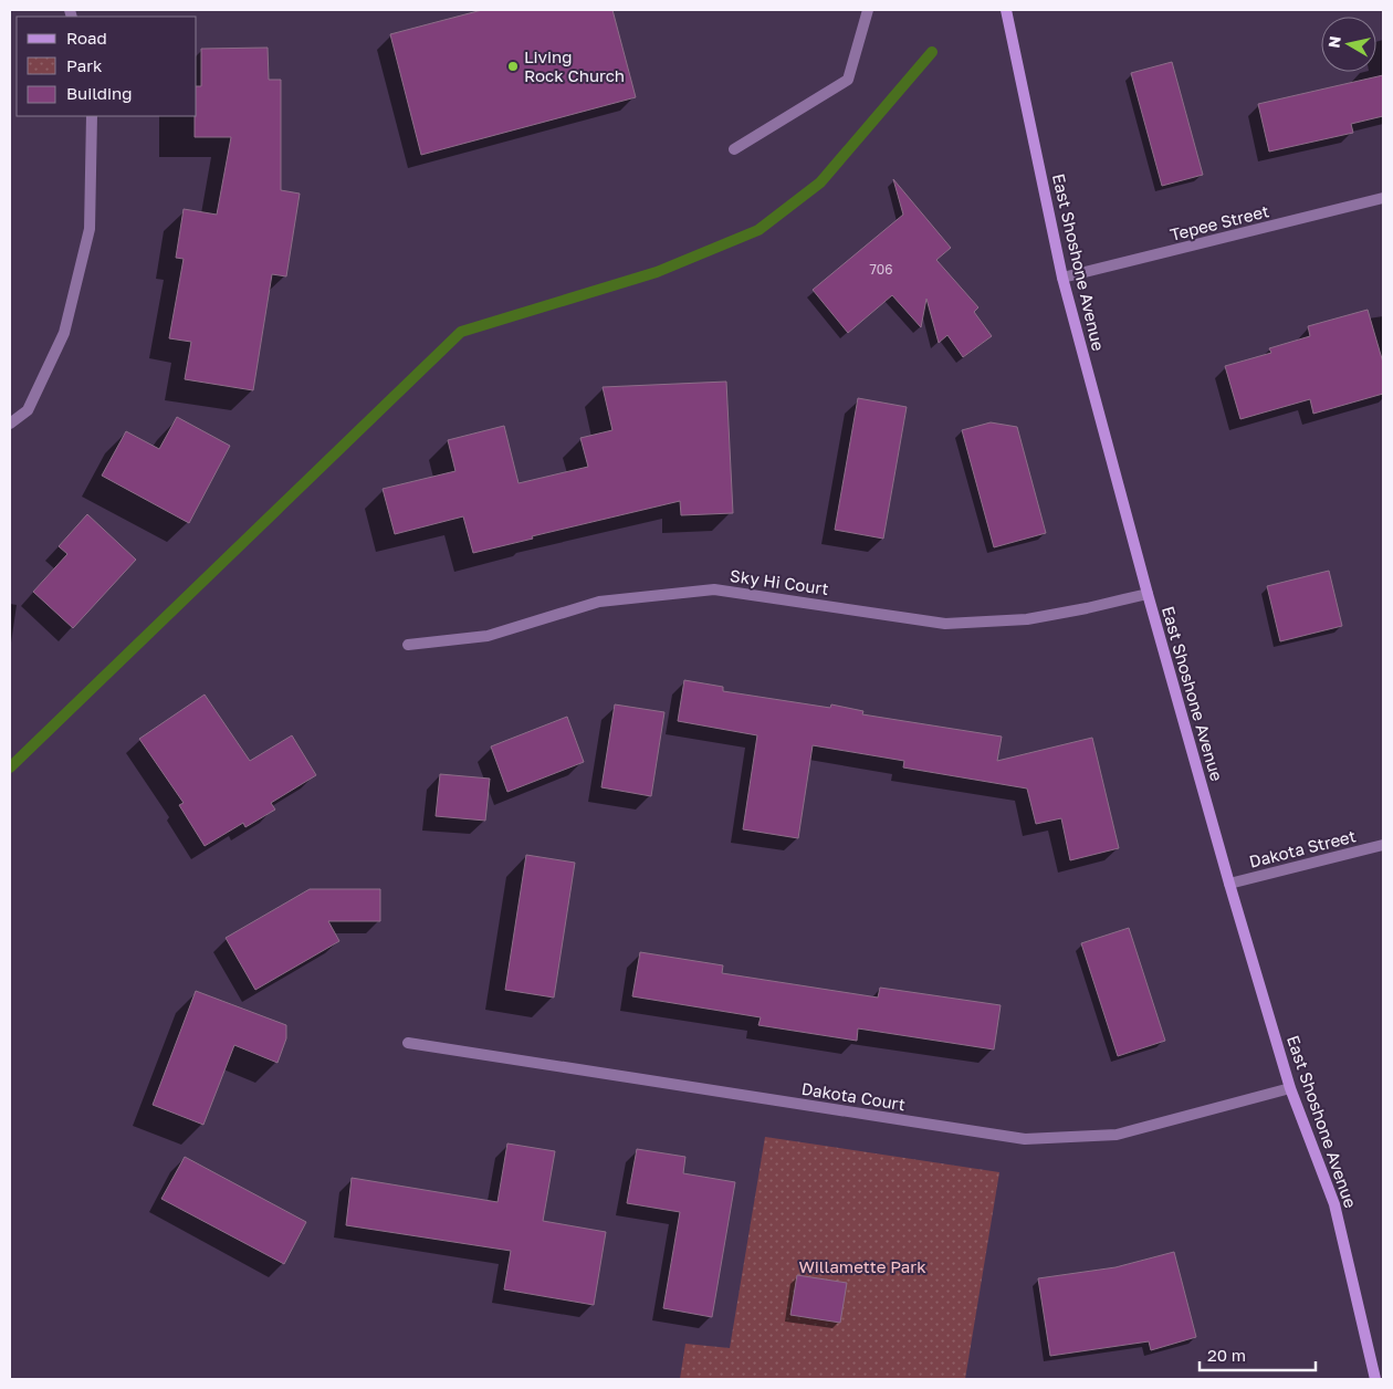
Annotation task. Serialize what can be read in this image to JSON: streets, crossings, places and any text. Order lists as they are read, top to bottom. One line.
{"streets":{"street":["Tepee Street","East Shoshone Avenue","Sky Hi Court","Dakota Street","Dakota Court"]},"crossings":[["Tepee Street","East Shoshone Avenue"],["East Shoshone Avenue","Sky Hi Court"],["East Shoshone Avenue","Dakota Street"],["East Shoshone Avenue","Dakota Court"]],"parks":["Willamette Park"],"places":["Living Rock Church"],"house_numbers":["706"],"legend":["Road","Park","Building"],"scale_bar":"20 m","north":"left"}
